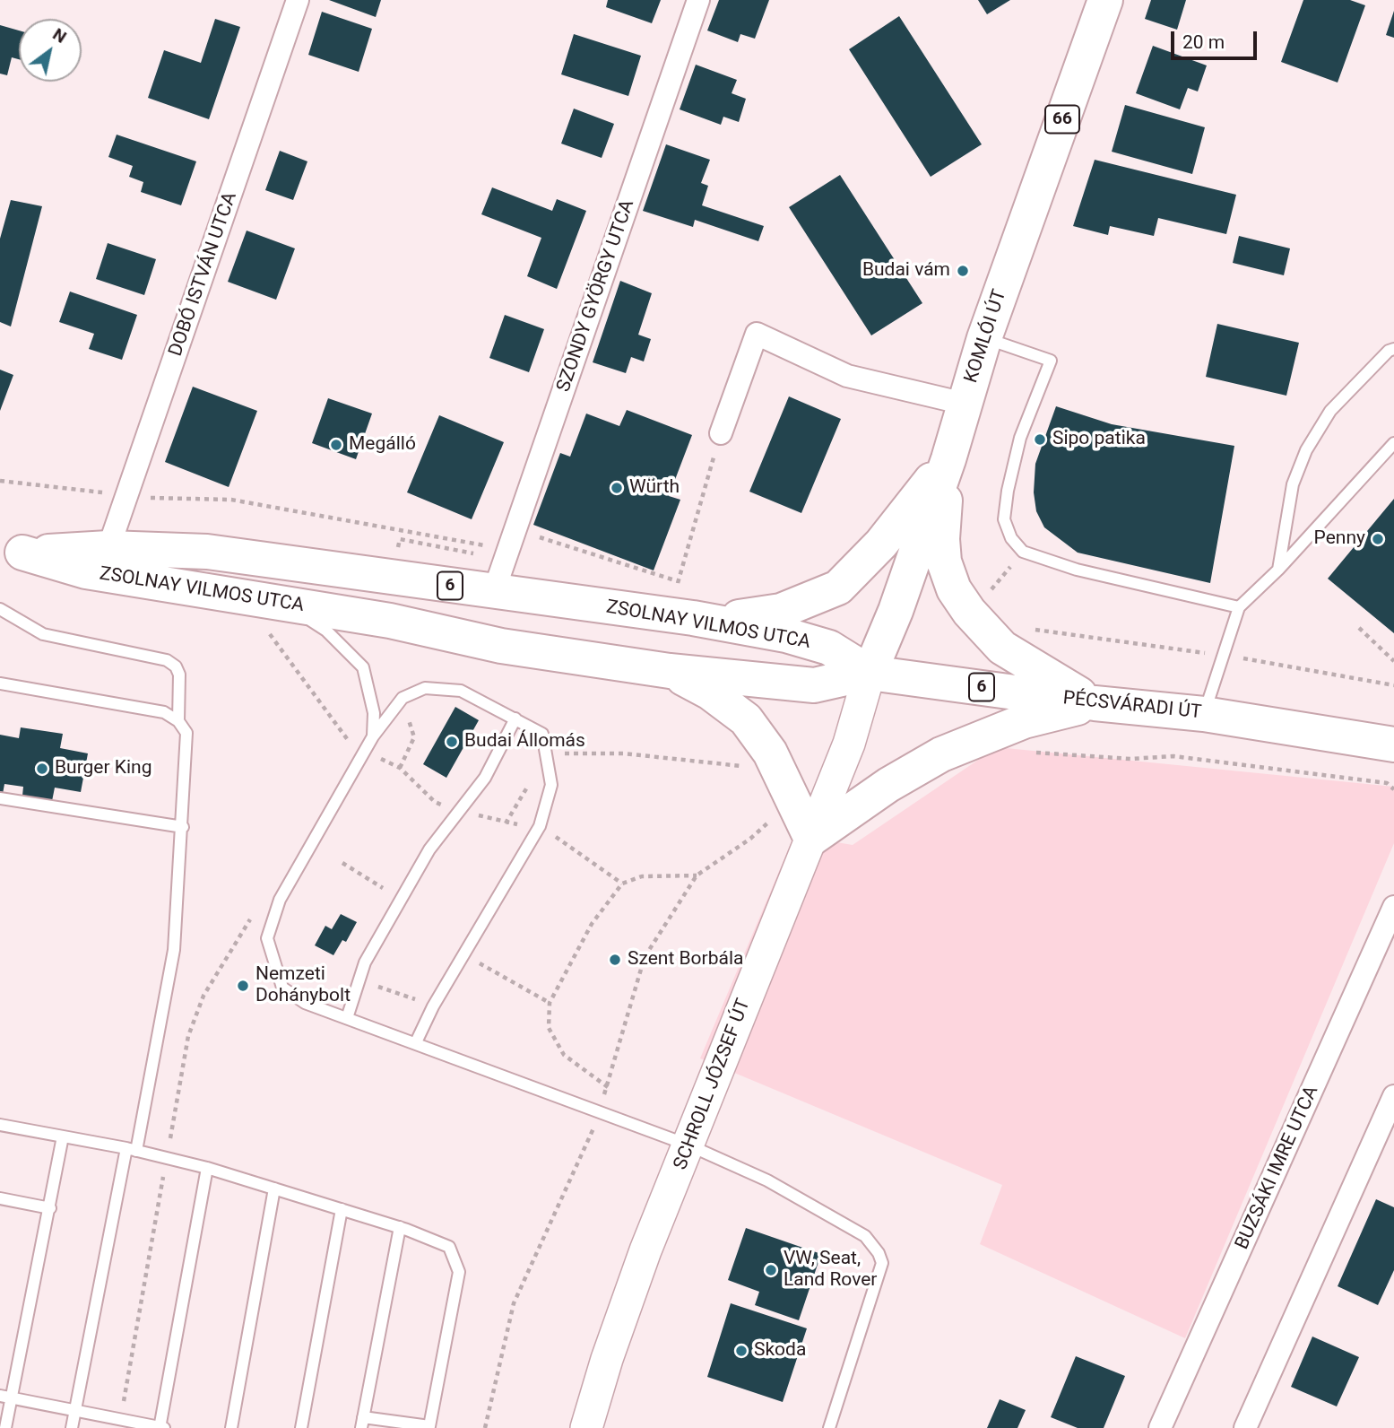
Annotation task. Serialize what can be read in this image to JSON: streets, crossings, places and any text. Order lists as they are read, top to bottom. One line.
{"streets":{"main road":["66","KOMLÓI ÚT","6","ZSOLNAY VILMOS UTCA","PÉCSVÁRADI ÚT","SCHROLL JÓZSEF ÚT"],"street":["DOBÓ ISTVÁN UTCA","SZONDY GYÖRGY UTCA","BUZSÁKI IMRE UTCA"]},"crossings":[["DOBÓ ISTVÁN UTCA","ZSOLNAY VILMOS UTCA"],["SZONDY GYÖRGY UTCA","ZSOLNAY VILMOS UTCA"],["KOMLÓI ÚT","ZSOLNAY VILMOS UTCA"],["KOMLÓI ÚT","PÉCSVÁRADI ÚT"],["KOMLÓI ÚT","SCHROLL JÓZSEF ÚT"],["ZSOLNAY VILMOS UTCA","PÉCSVÁRADI ÚT"],["ZSOLNAY VILMOS UTCA","SCHROLL JÓZSEF ÚT"],["PÉCSVÁRADI ÚT","SCHROLL JÓZSEF ÚT"]],"places":["Budai vám","Sipo patika","Megálló","Würth","Penny","Budai Állomás","Burger King","Szent Borbála","Nemzeti Dohánybolt","VW, Seat, Land Rover","Skoda"],"scale_bar":"20 m","north":"top right"}
